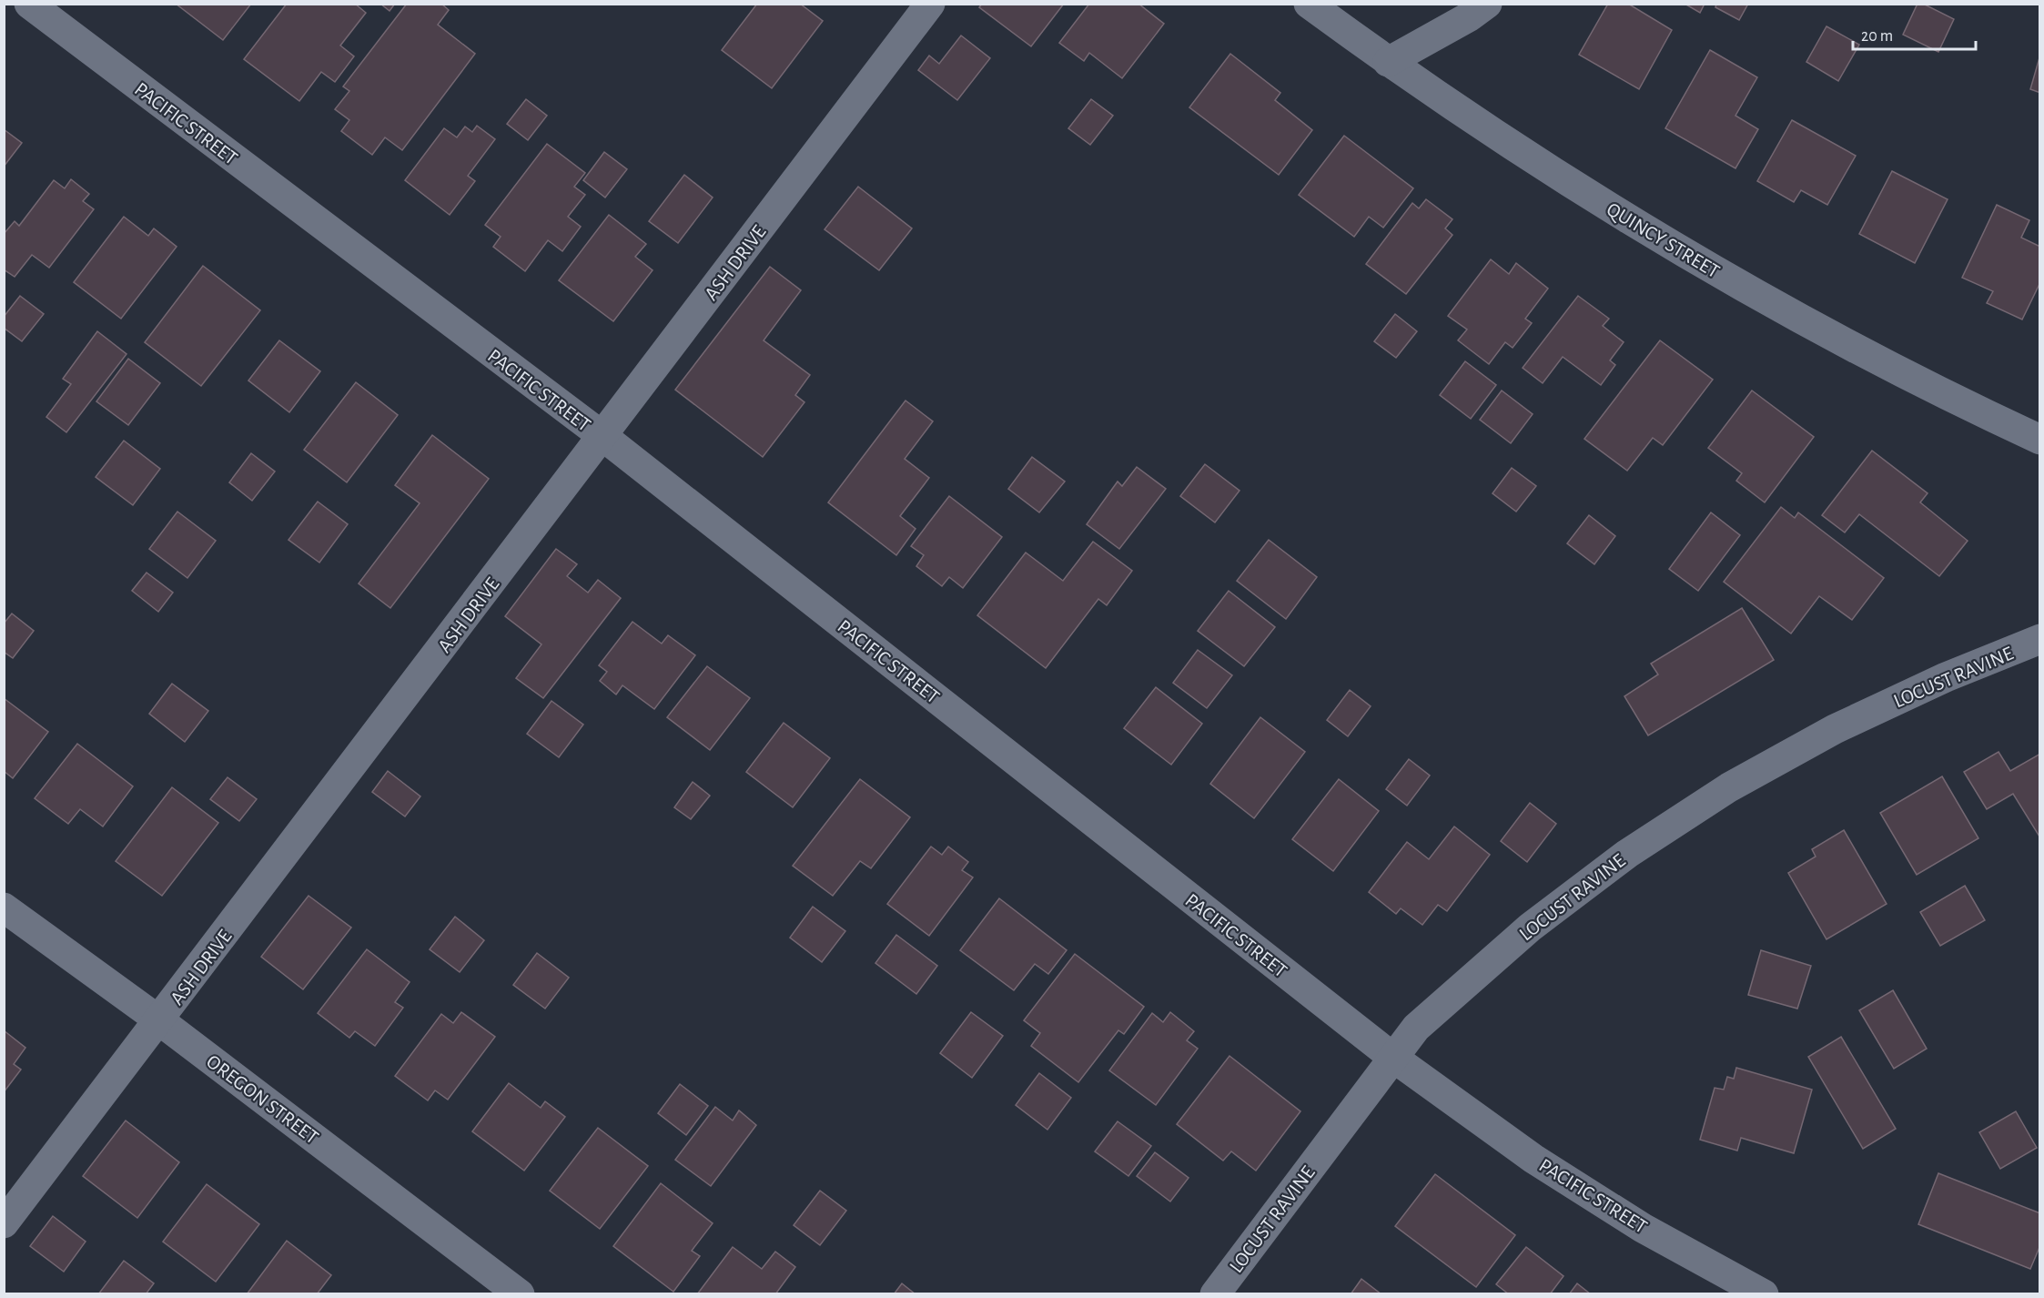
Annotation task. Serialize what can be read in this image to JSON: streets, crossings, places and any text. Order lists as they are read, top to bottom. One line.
{"streets":{"street":["PACIFIC STREET","QUINCY STREET","ASH DRIVE","LOCUST RAVINE","OREGON STREET"]},"crossings":[["PACIFIC STREET","ASH DRIVE"],["PACIFIC STREET","LOCUST RAVINE"],["ASH DRIVE","OREGON STREET"]],"scale_bar":"20 m"}
